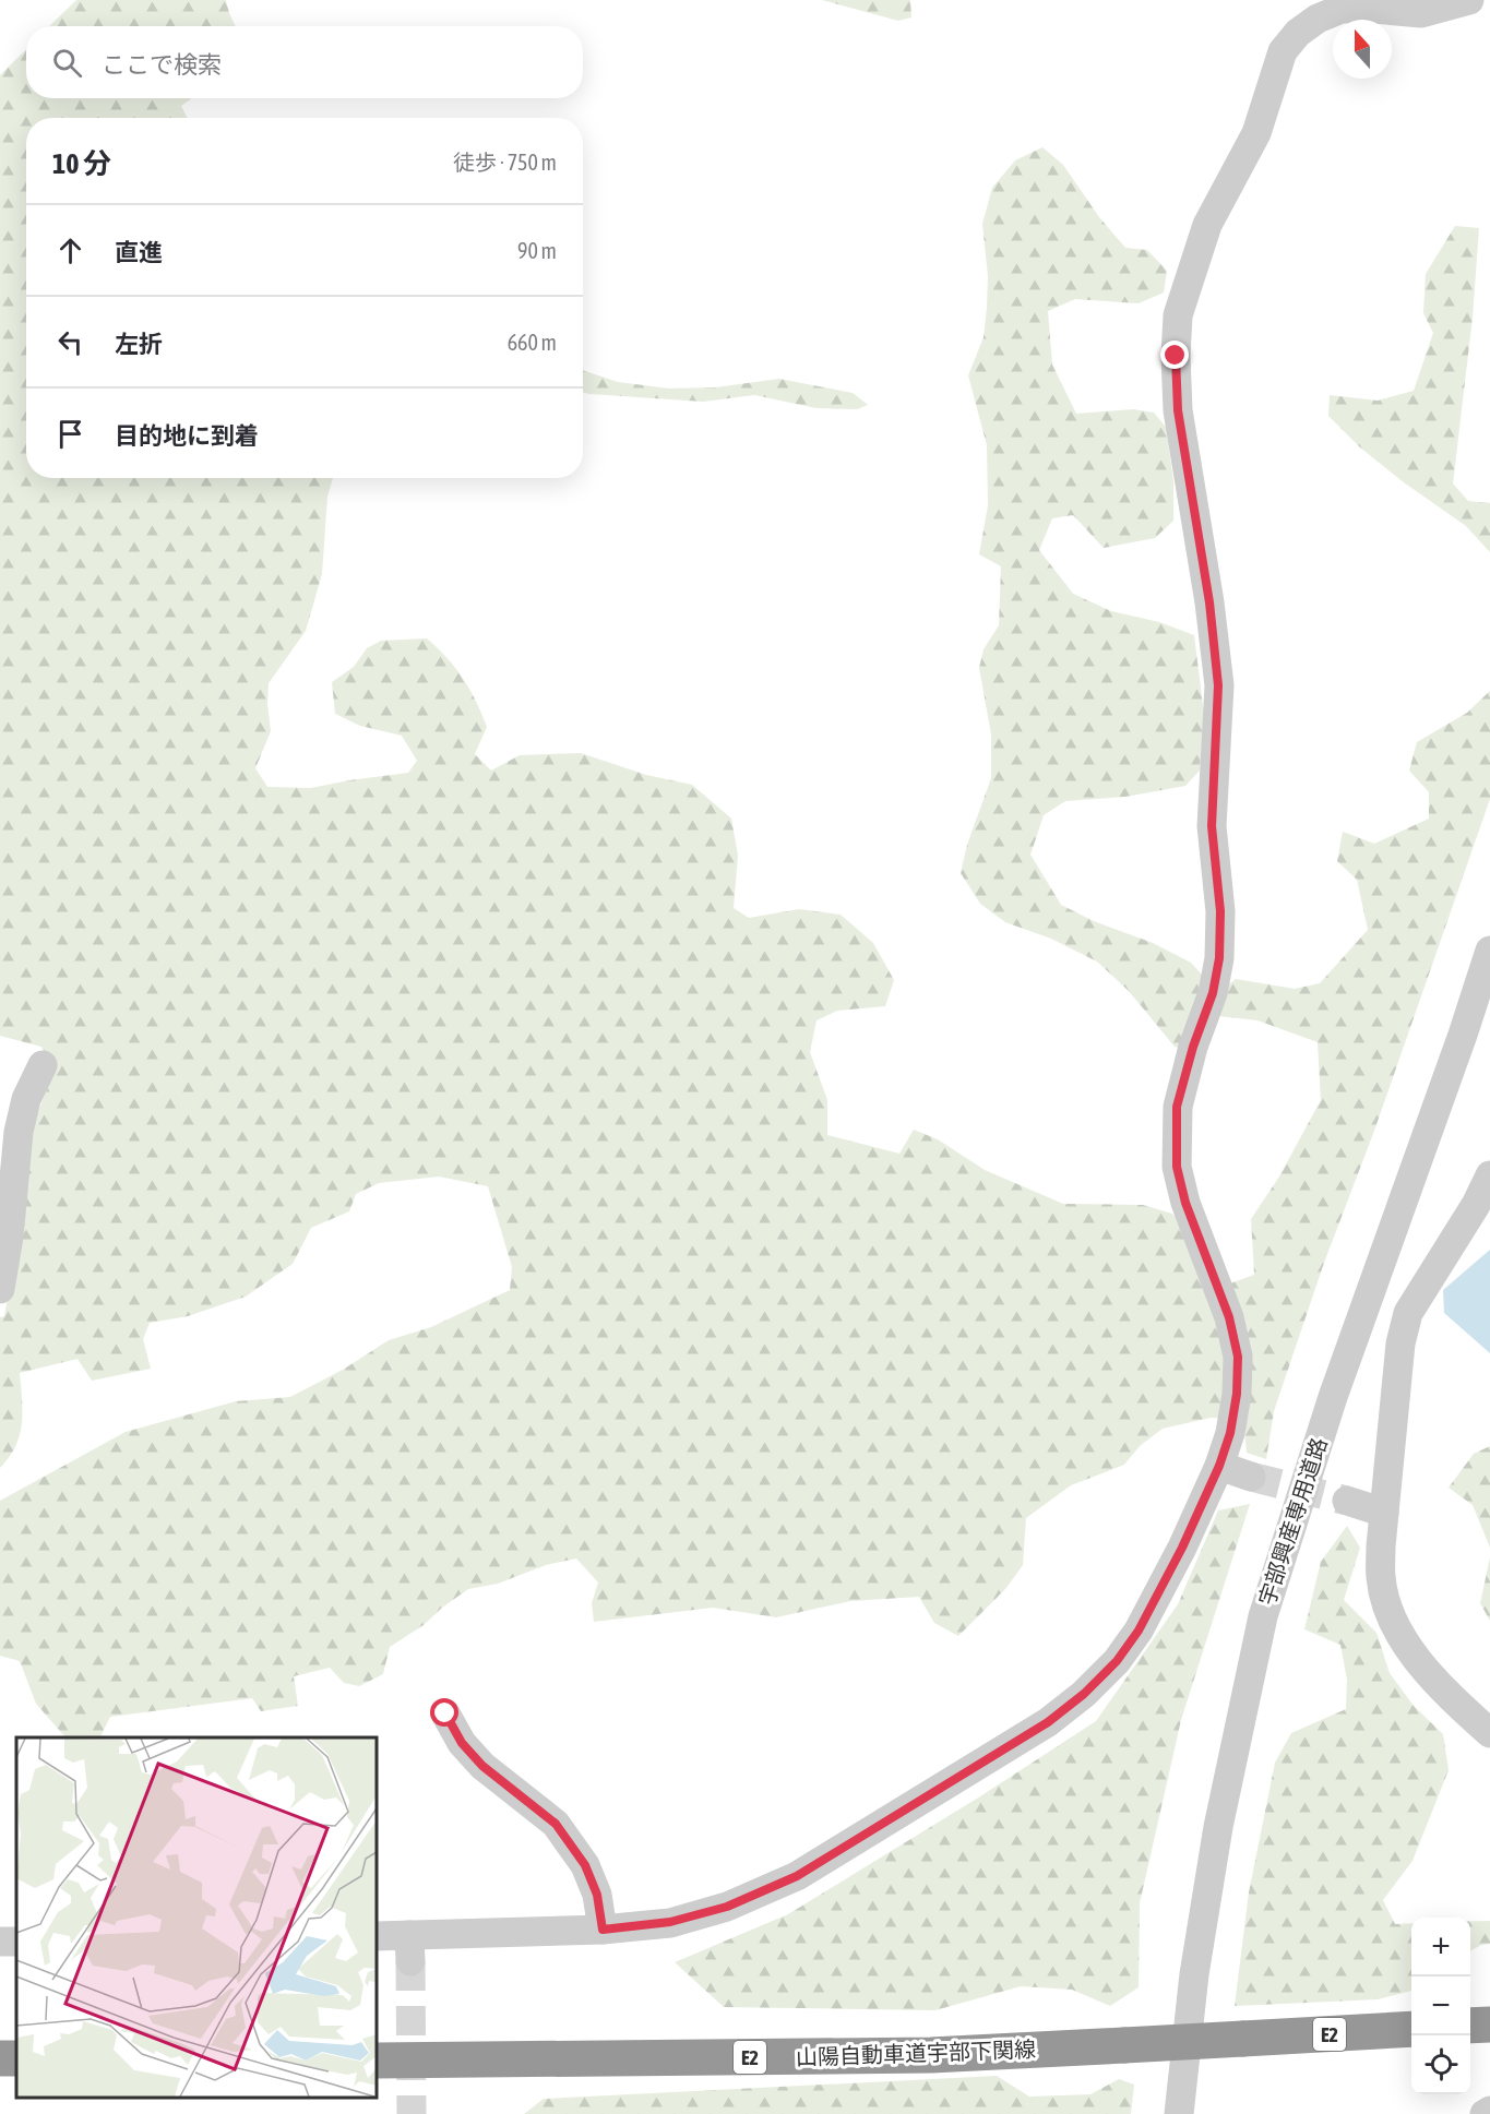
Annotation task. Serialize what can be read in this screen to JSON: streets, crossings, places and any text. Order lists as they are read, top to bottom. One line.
{"streets":{"highway":["E2","山陽自動車道宇部下関線"],"street":["宇部興産専用道路"]},"north":"top","page":{"search":"ここで検索","heading":["10 分","徒歩 · 750 m"],"list":[["直進","90 m"],["左折","660 m"],"目的地に到着"],"map_buttons":["+","−"]}}
